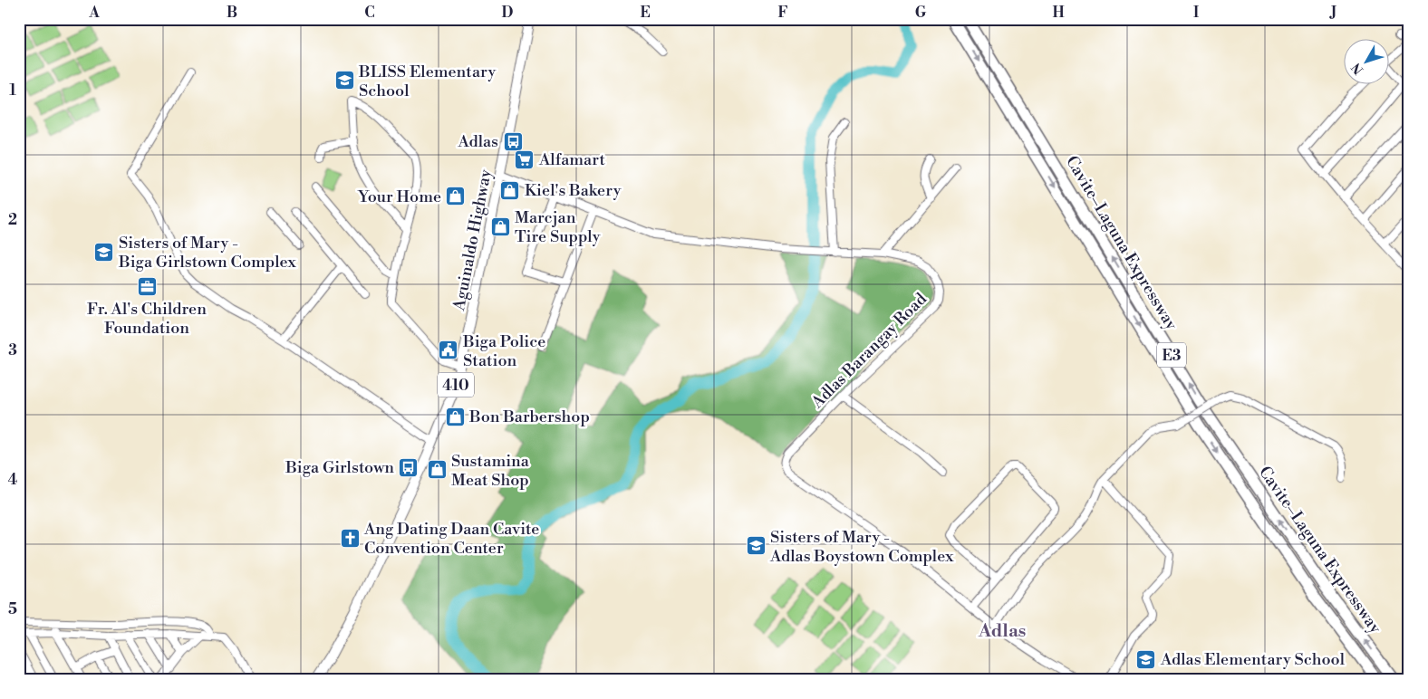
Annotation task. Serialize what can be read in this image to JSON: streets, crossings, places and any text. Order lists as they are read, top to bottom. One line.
{"streets":{"highway":["Cavite–Laguna Expressway","E3"],"main road":["Aguinaldo Highway","410"],"street":["Adlas Barangay Road"]},"crossings":[["Aguinaldo Highway","Adlas Barangay Road"]],"districts":["Adlas"],"places":{"school or university":["BLISS Elementary School","Sisters of Mary - Biga Girlstown Complex","Sisters of Mary - Adlas Boystown Complex","Adlas Elementary School"],"bus stop":["Adlas","Biga Girlstown"],"supermarket":["Alfamart"],"shop":["Kiel's Bakery","Your Home","Marcjan Tire Supply","Bon Barbershop","Sustamina Meat Shop"],"office":["Fr. Al's Children Foundation"],"public building":["Biga Police Station"],"church":["Ang Dating Daan Cavite Convention Center"]},"north":"bottom left","grid":{"columns":["A","B","C","D","E","F","G","H","I","J"],"rows":["1","2","3","4","5"]}}
